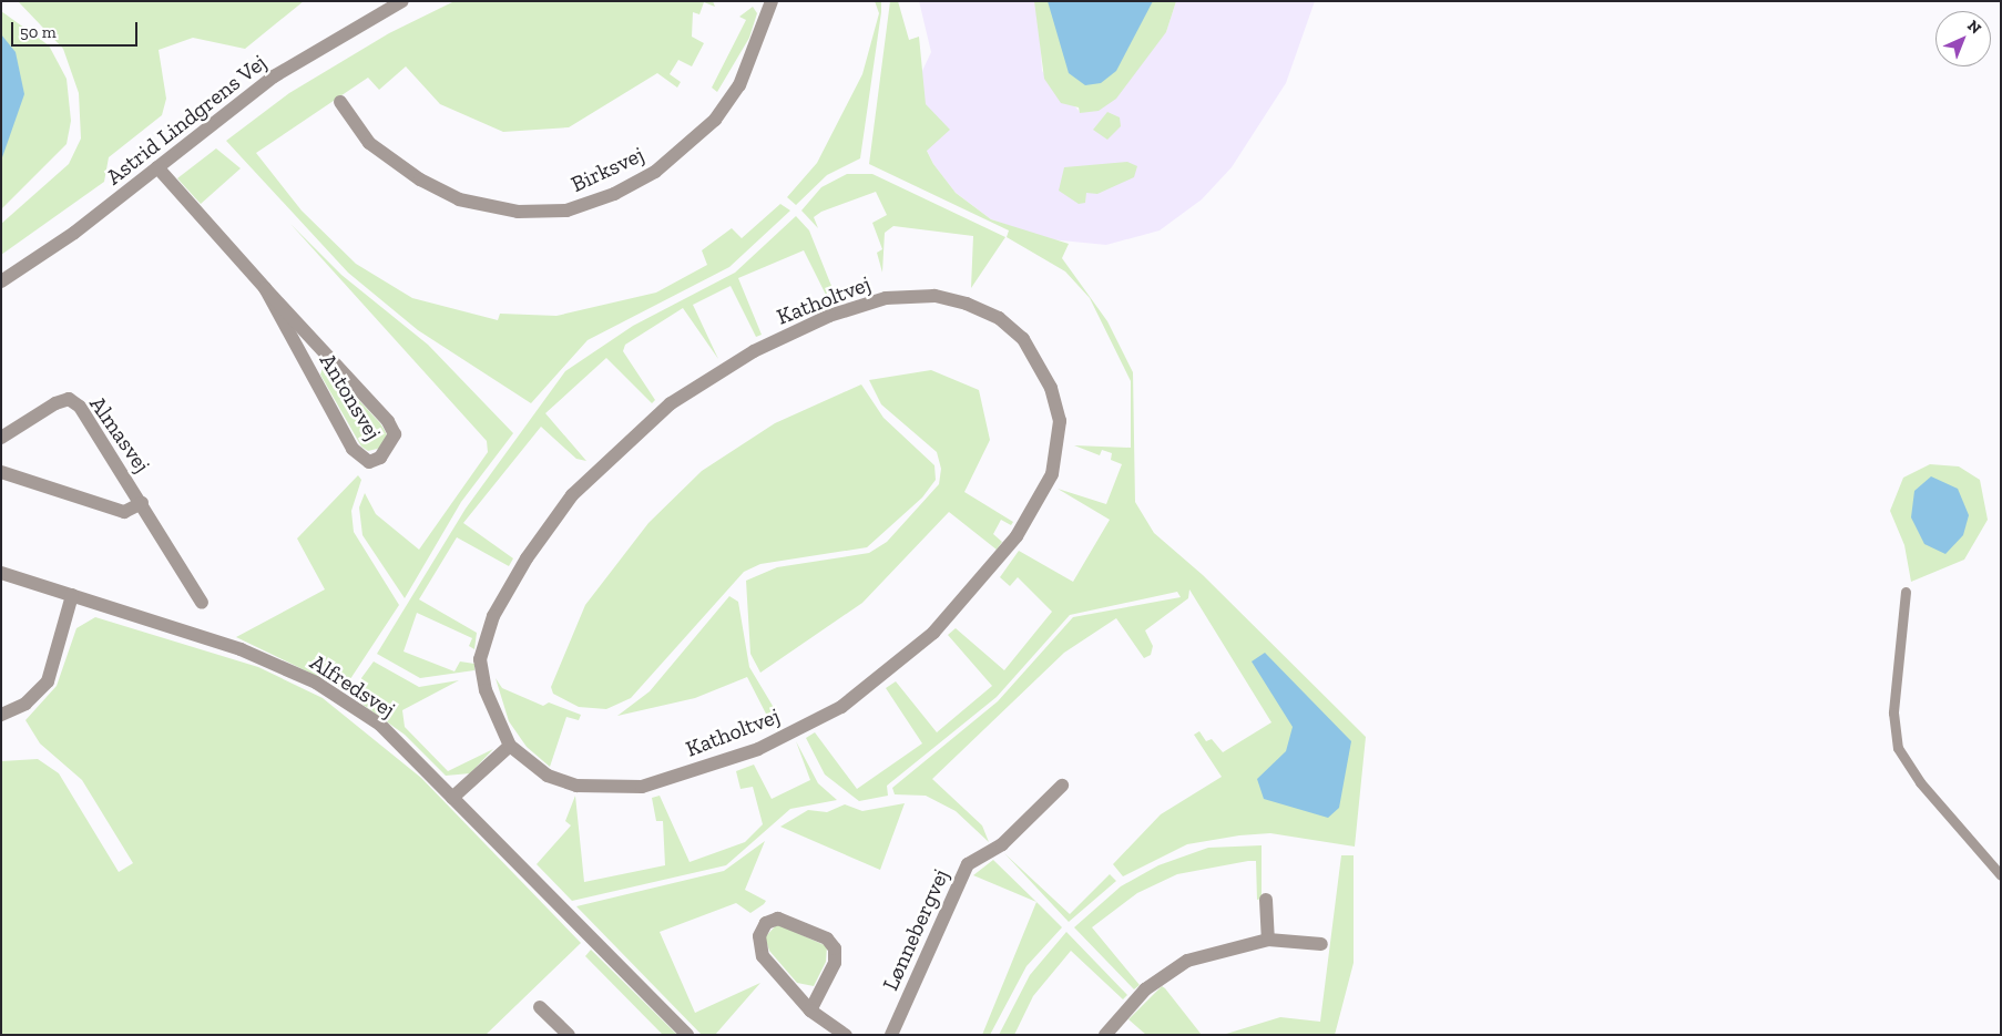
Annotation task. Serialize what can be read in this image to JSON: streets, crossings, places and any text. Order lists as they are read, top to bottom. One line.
{"streets":{"street":["Astrid Lindgrens Vej","Birksvej","Katholtvej","Antonsvej","Almasvej","Alfredsvej","Lønnebergvej"]},"crossings":[["Astrid Lindgrens Vej","Antonsvej"]],"scale_bar":"50 m","north":"top right"}
